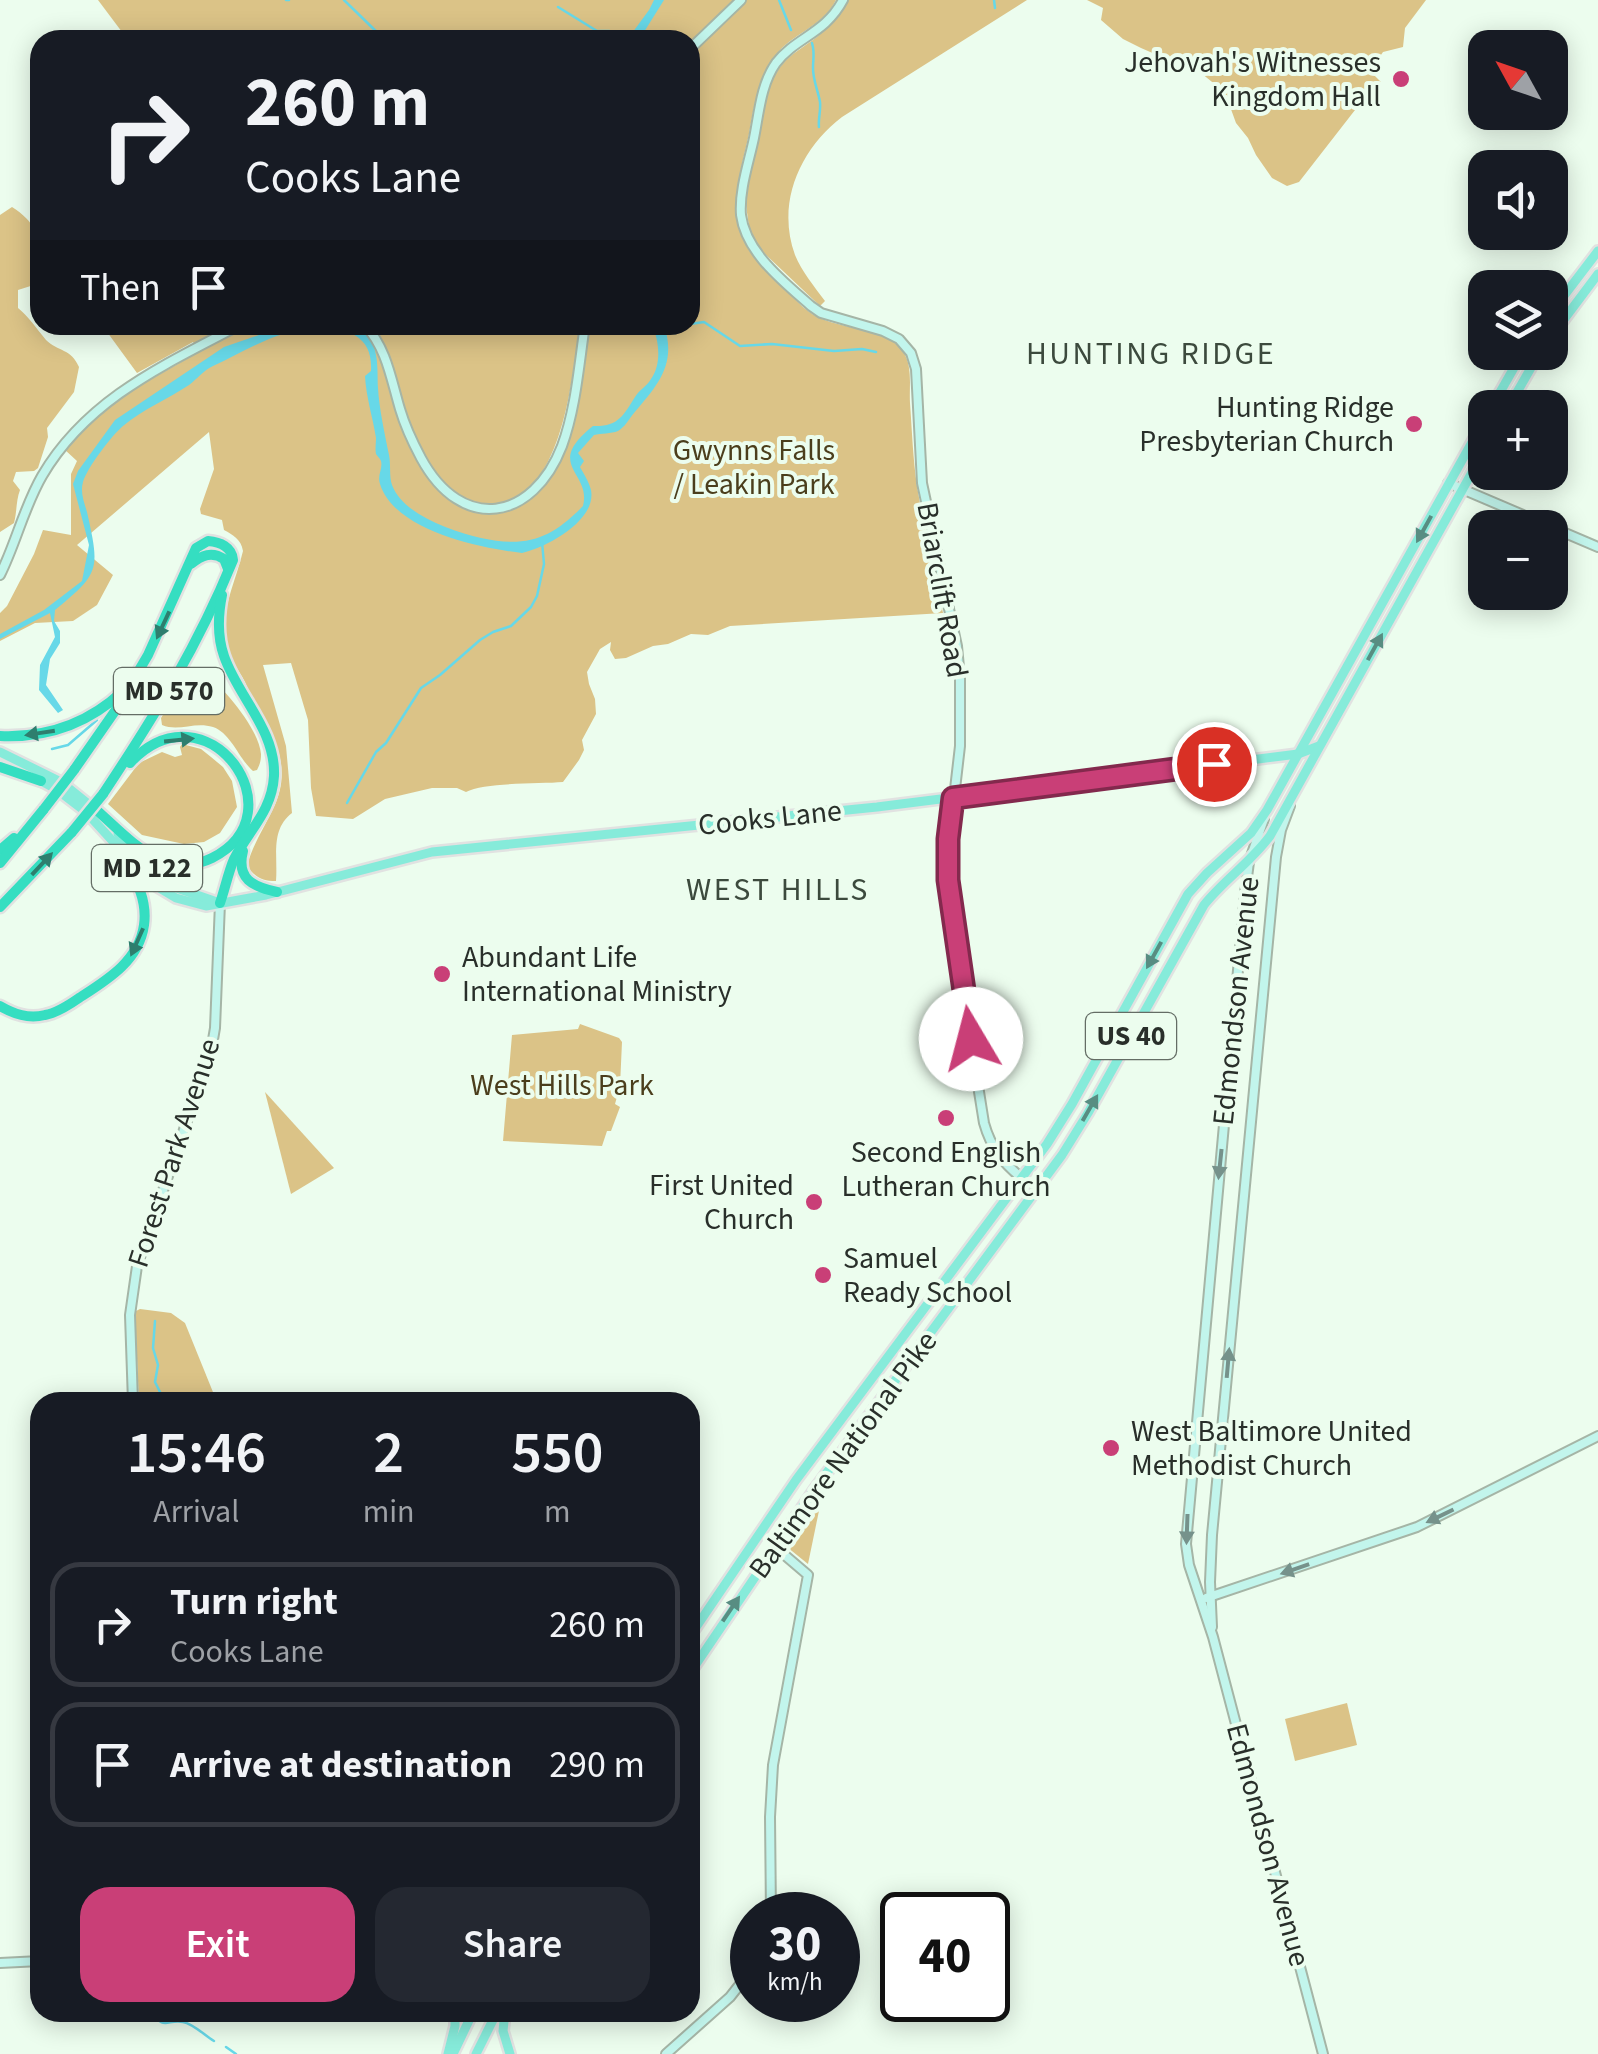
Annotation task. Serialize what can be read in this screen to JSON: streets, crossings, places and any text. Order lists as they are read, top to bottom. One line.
{"streets":{"highway":["MD 570"],"main road":["Cooks Lane","MD 122","Edmondson Avenue","US 40","Baltimore National Pike"],"street":["Briarclift Road","Forest Park Avenue"]},"crossings":[["Briarclift Road","Cooks Lane"],["Briarclift Road","Baltimore National Pike"],["Cooks Lane","MD 122"],["Cooks Lane","Edmondson Avenue"],["Cooks Lane","Forest Park Avenue"],["MD 122","Forest Park Avenue"],["Edmondson Avenue","Baltimore National Pike"]],"districts":["HUNTING RIDGE","WEST HILLS"],"parks":["Gwynns Falls / Leakin Park","West Hills Park"],"places":["Jehovah's Witnesses Kingdom Hall","Hunting Ridge Presbyterian Church","Abundant Life International Ministry","Second English Lutheran Church","First United Church","Samuel Ready School","West Baltimore United Methodist Church"],"north":"top left","page":{"map_buttons":["+","−"],"turn":["260 m","Cooks Lane"],"then":"Then","eta":["15:46","Arrival","2","min","550","m"],"list":[{"name":"Turn right","note":"Cooks Lane","value":"260 m"},{"name":"Arrive at destination","value":"290 m"}],"buttons":["Exit","Share"],"speed":"30 km/h","limit":"40"}}
